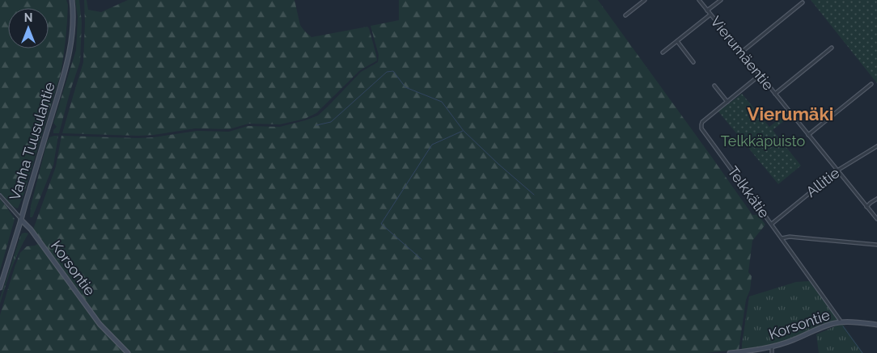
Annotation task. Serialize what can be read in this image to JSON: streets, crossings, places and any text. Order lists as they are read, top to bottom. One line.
{"streets":{"main road":["Vanha Tuusulantie","Korsontie"],"street":["Vierumäentie","Allitie","Telkkätie"]},"crossings":[["Vierumäentie","Allitie"],["Vierumäentie","Telkkätie"],["Vanha Tuusulantie","Korsontie"],["Allitie","Telkkätie"],["Telkkätie","Korsontie"]],"districts":["Vierumäki"],"parks":["Telkkäpuisto"],"north":"top"}
